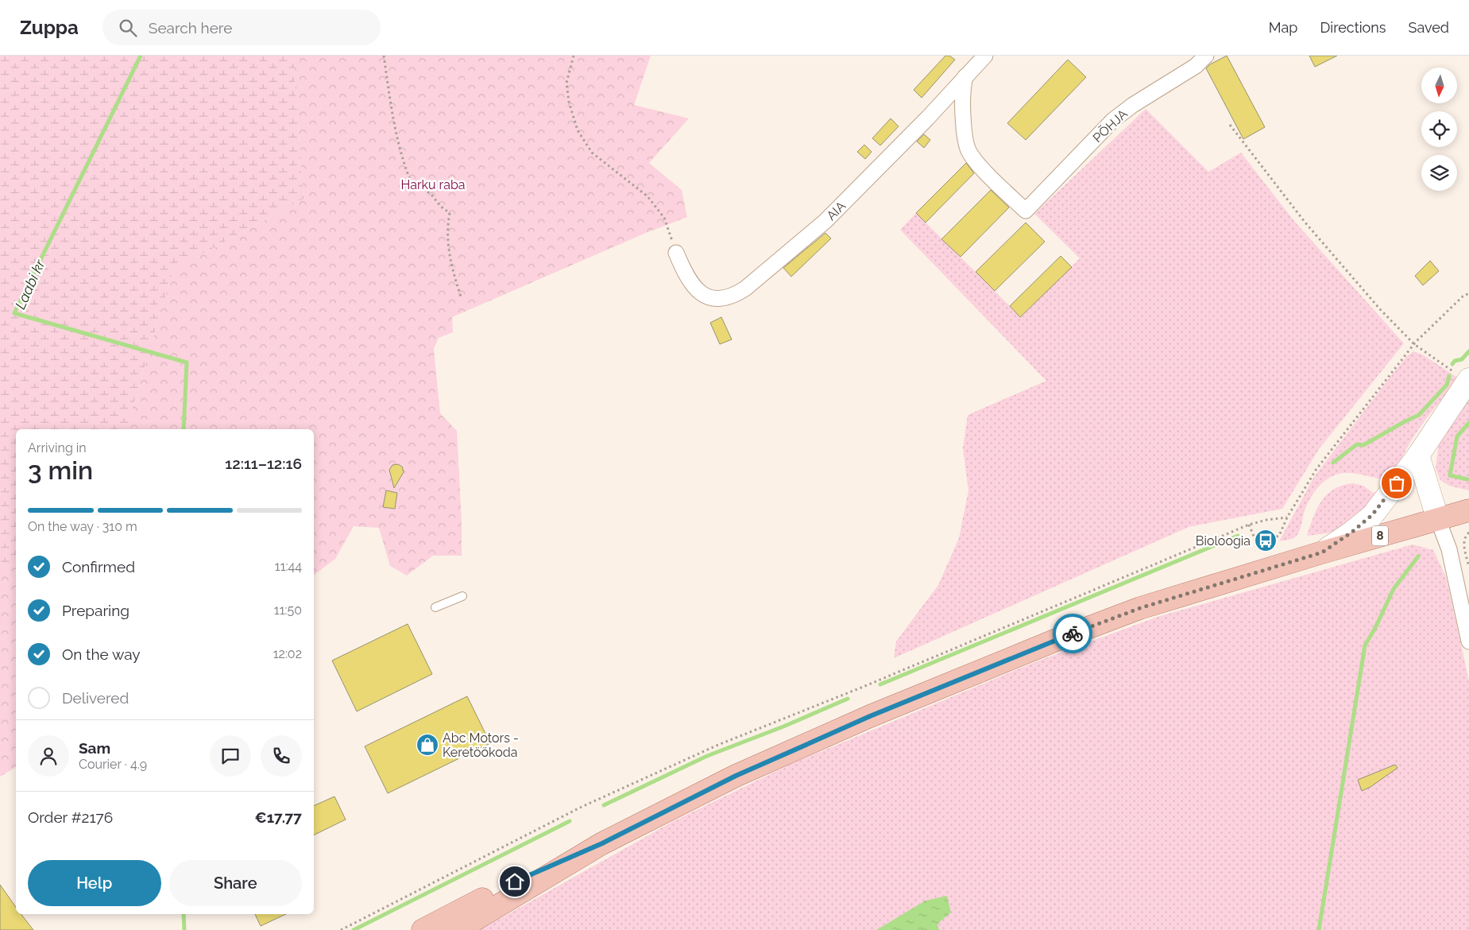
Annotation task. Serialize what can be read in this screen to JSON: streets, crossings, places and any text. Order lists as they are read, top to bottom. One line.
{"streets":{"main road":["8"],"street":["PÕHJA","AIA"]},"crossings":[["PÕHJA","AIA"]],"water":["Laabi kr"],"parks":["Harku raba"],"places":{"bus stop":["Bioloogia"],"shop":["Abc Motors - Keretöökoda"]},"north":"bottom","page":{"header":"Zuppa","search":"Search here","nav":["Map","Directions","Saved"],"heading":["3 min","Arriving in","12:11–12:16"],"panel":["Sam","Courier · 4.9","Order #2176","€17.77"],"bar":"On the way · 310 m","list":[["Confirmed","11:44"],["Preparing","11:50"],["On the way","12:02"],"Delivered"],"buttons":["Help","Share"]}}
